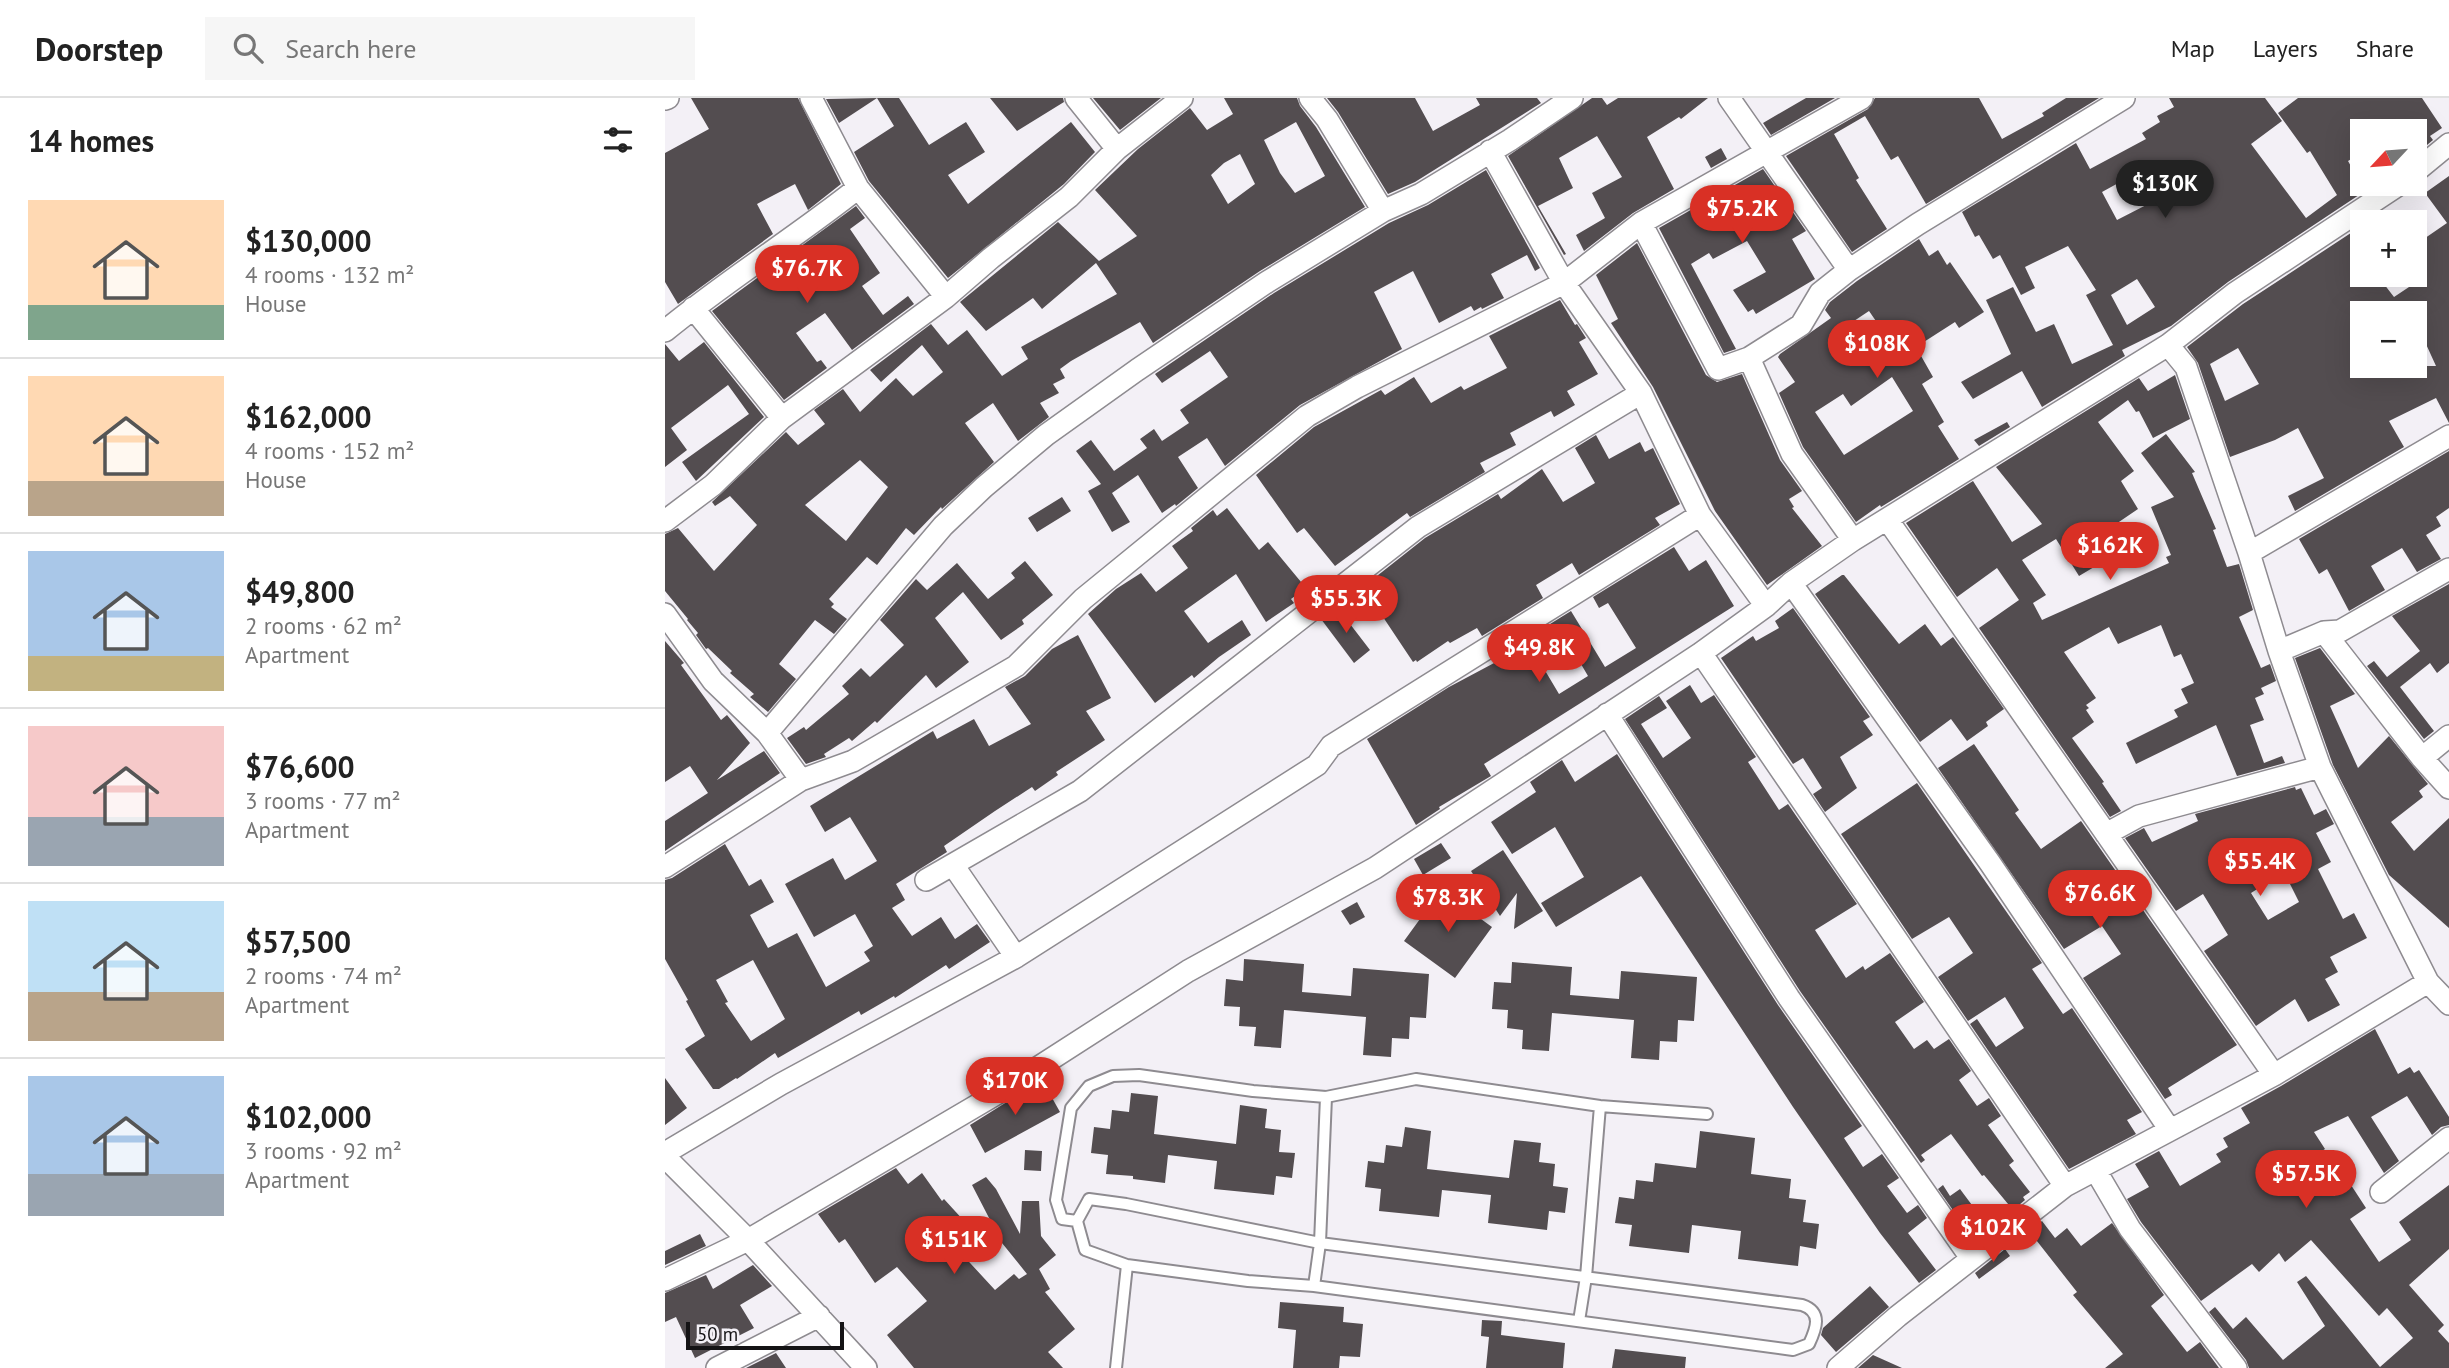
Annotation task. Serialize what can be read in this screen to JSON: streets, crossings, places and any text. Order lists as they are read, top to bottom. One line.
{"scale_bar":"50 m","north":"bottom left","page":{"header":"Doorstep","search":"Search here","nav":["Map","Layers","Share"],"heading":"14 homes","map_buttons":["+","−"],"price":["$130K","$75.2K","$76.7K","$108K","$162K","$55.3K","$49.8K","$55.4K","$76.6K","$78.3K","$170K","$57.5K","$102K","$151K"],"list":[{"name":"$130,000","note":"4 rooms · 132 m² · House"},{"name":"$162,000","note":"4 rooms · 152 m² · House"},{"name":"$49,800","note":"2 rooms · 62 m² · Apartment"},{"name":"$76,600","note":"3 rooms · 77 m² · Apartment"},{"name":"$57,500","note":"2 rooms · 74 m² · Apartment"},{"name":"$102,000","note":"3 rooms · 92 m² · Apartment"}],"scale":"50 m"}}
